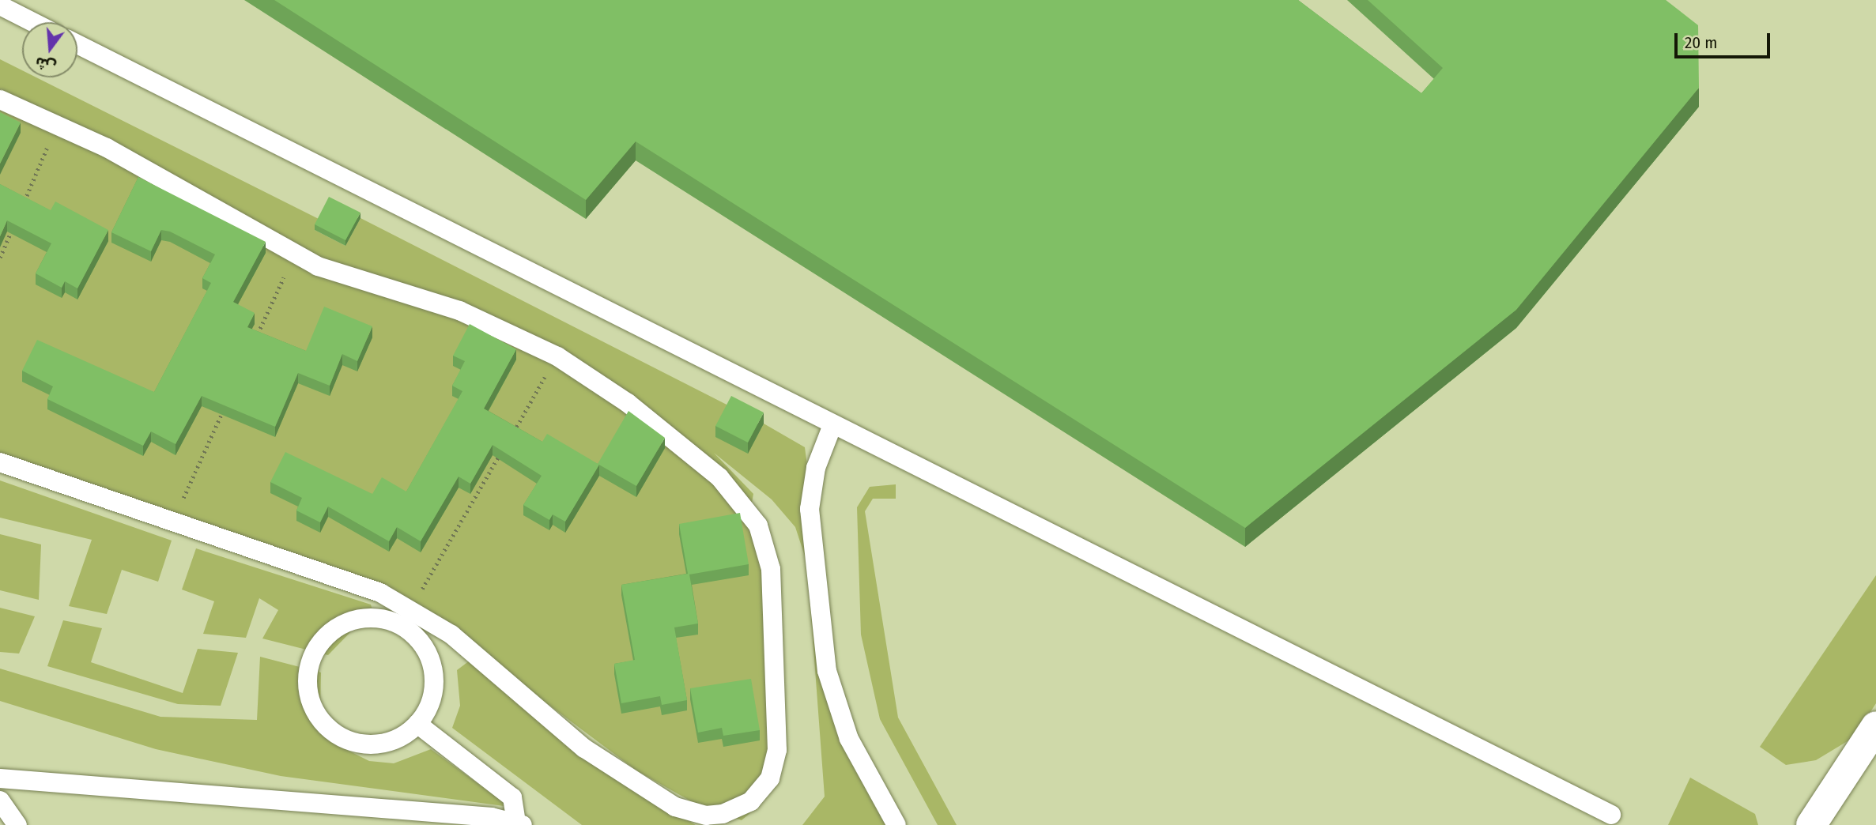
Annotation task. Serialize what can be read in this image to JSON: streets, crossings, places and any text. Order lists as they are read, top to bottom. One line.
{"scale_bar":"20 m","north":"bottom"}
